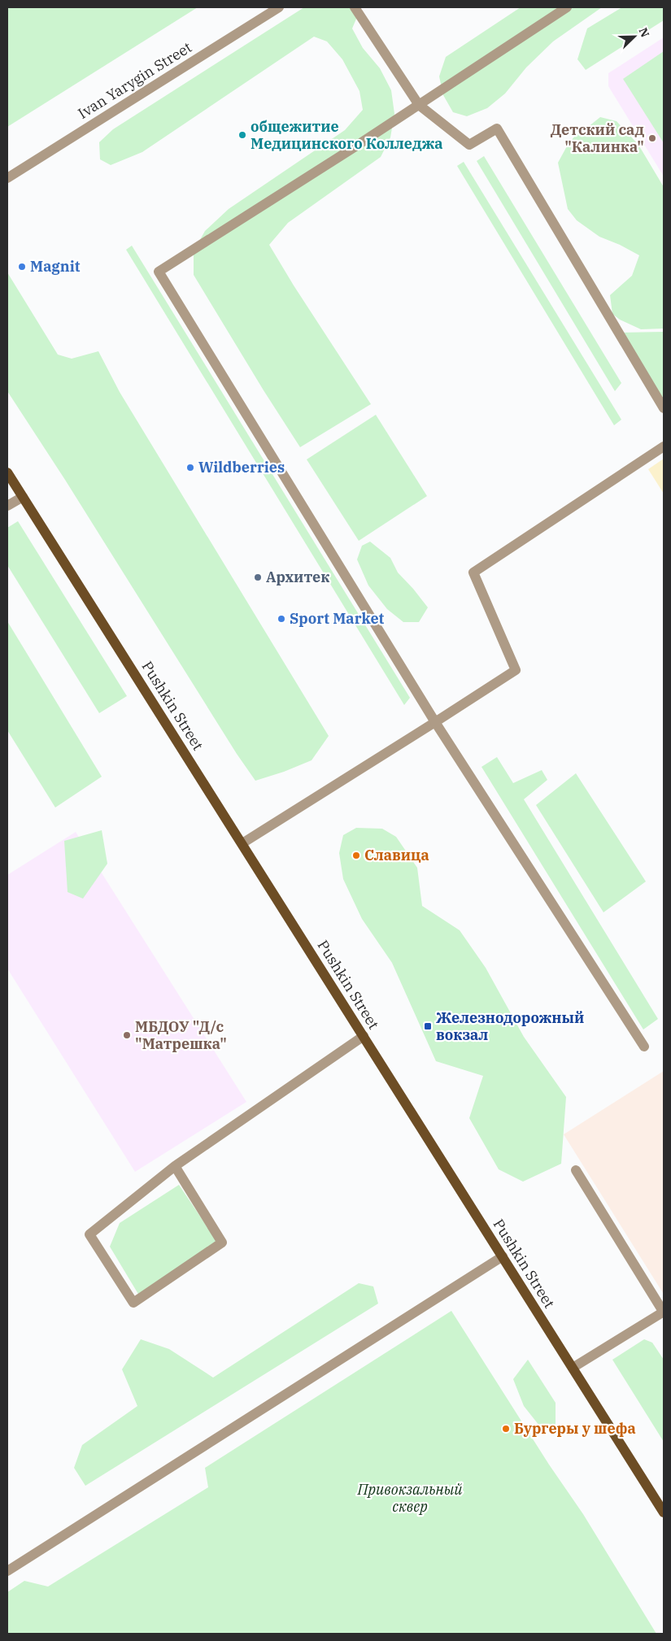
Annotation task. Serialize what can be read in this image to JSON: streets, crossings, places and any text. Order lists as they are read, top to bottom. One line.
{"streets":{"main road":["Pushkin Street"],"street":["Ivan Yarygin Street"]},"parks":["Привокзальный сквер"],"places":{"other":["общежитие Медицинского Колледжа","Детский сад \"Калинка\"","Magnit","Wildberries","Архитек","Sport Market","Славица","МБДОУ \"Д/с \"Матрешка\"","Бургеры у шефа"],"transit":["Железнодорожный вокзал"]},"north":"top right"}
